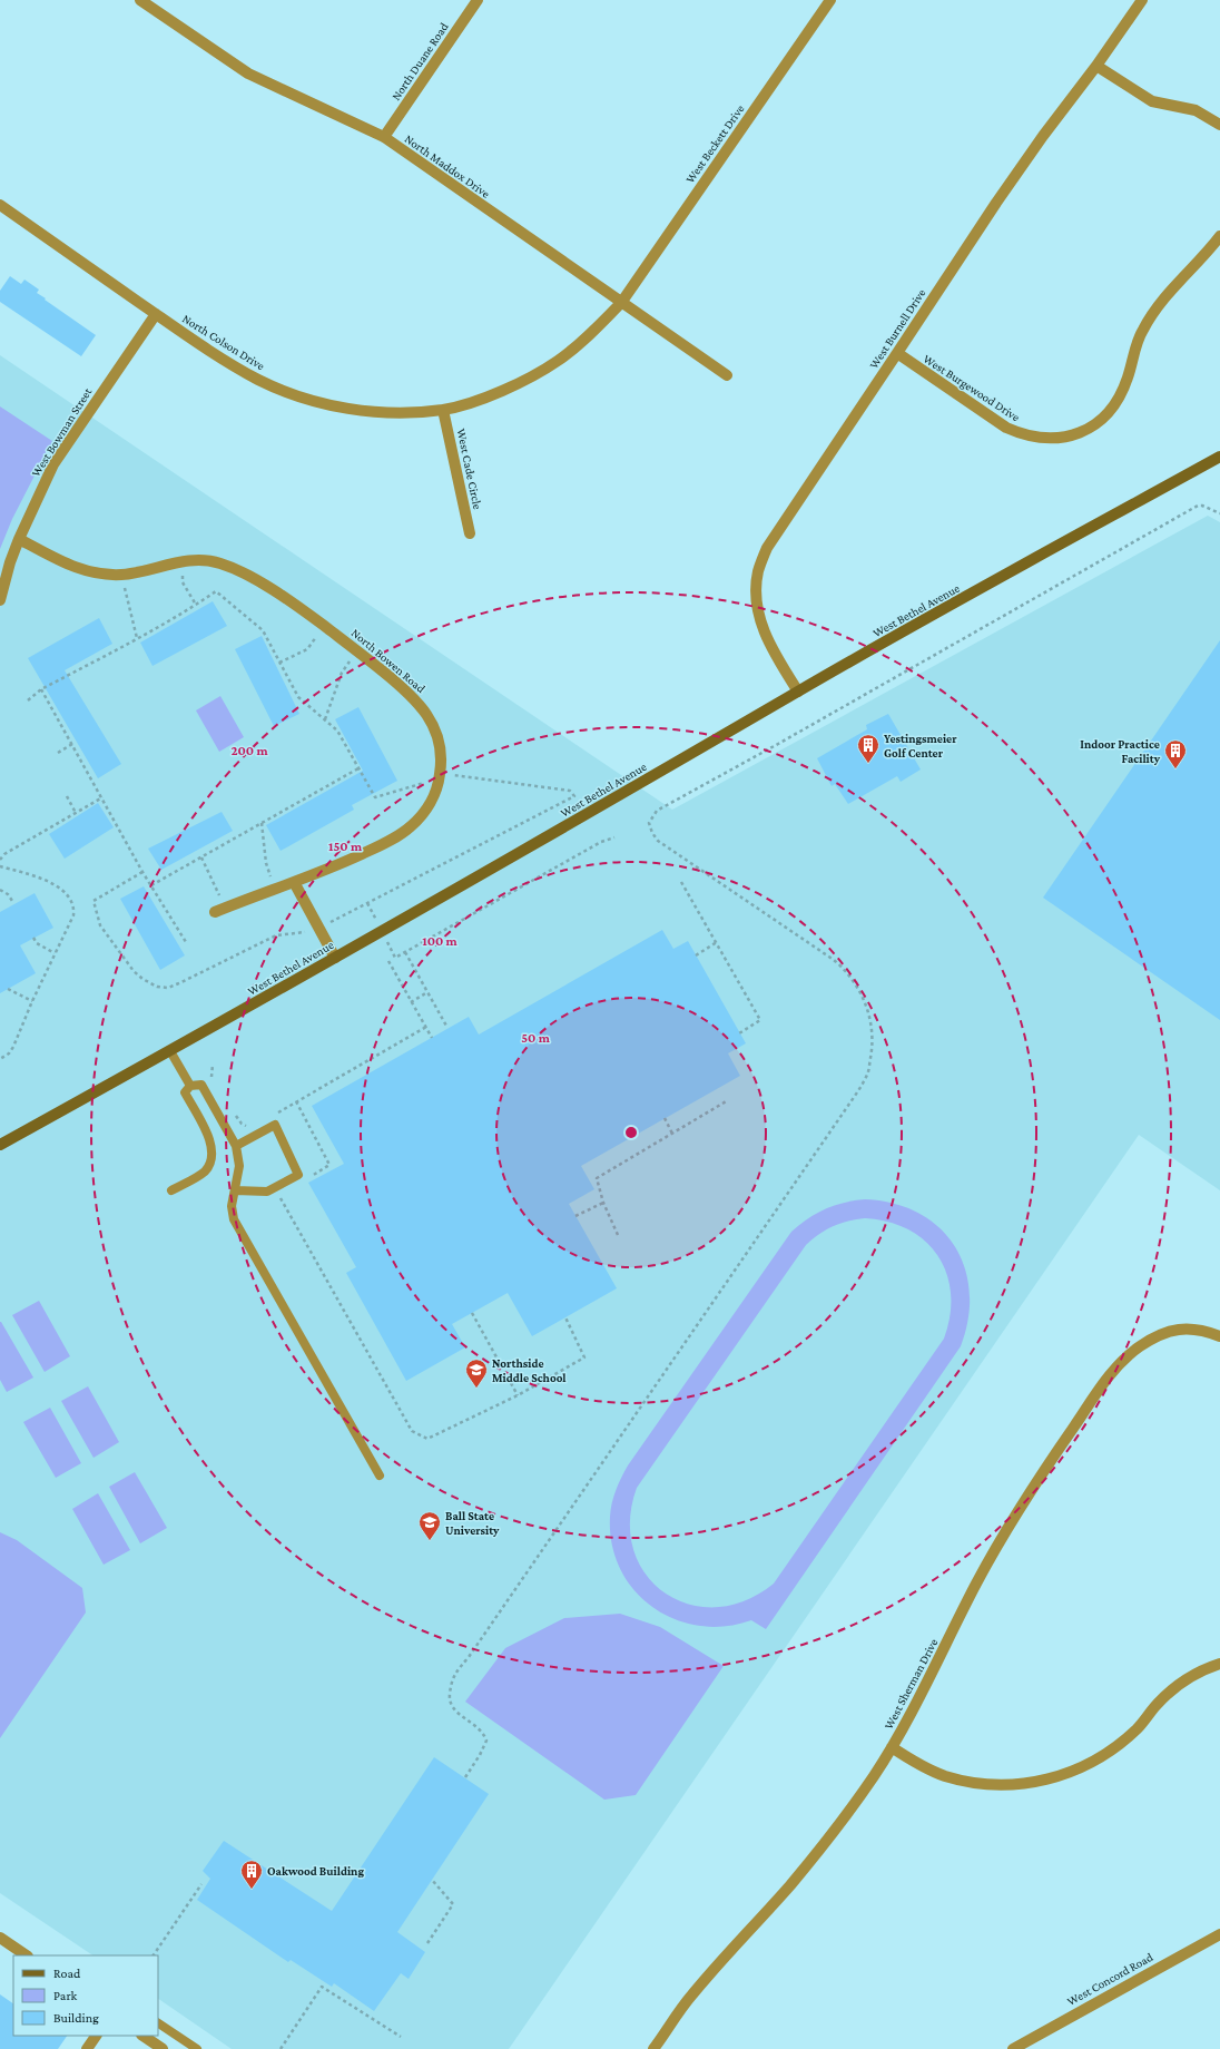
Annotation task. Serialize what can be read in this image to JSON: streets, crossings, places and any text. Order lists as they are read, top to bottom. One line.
{"streets":{"main road":["West Bethel Avenue"],"street":["North Duane Road","West Beckett Drive","North Maddox Drive","West Burnell Drive","North Colson Drive","West Burgewood Drive","West Bowman Street","West Cade Circle","North Bowen Road","West Sherman Drive","West Concord Road"]},"crossings":[["North Duane Road","North Maddox Drive"],["West Beckett Drive","North Maddox Drive"],["West Beckett Drive","North Colson Drive"],["North Maddox Drive","North Colson Drive"],["West Burnell Drive","West Burgewood Drive"],["West Burnell Drive","West Bethel Avenue"],["North Colson Drive","West Bowman Street"],["North Colson Drive","West Cade Circle"],["West Bowman Street","North Bowen Road"]],"places":{"building":["Yestingsmeier Golf Center","Indoor Practice Facility","Oakwood Building"],"school or university":["Northside Middle School","Ball State University"]},"legend":["Road","Park","Building"],"rings":["200 m","150 m","100 m","50 m"]}
